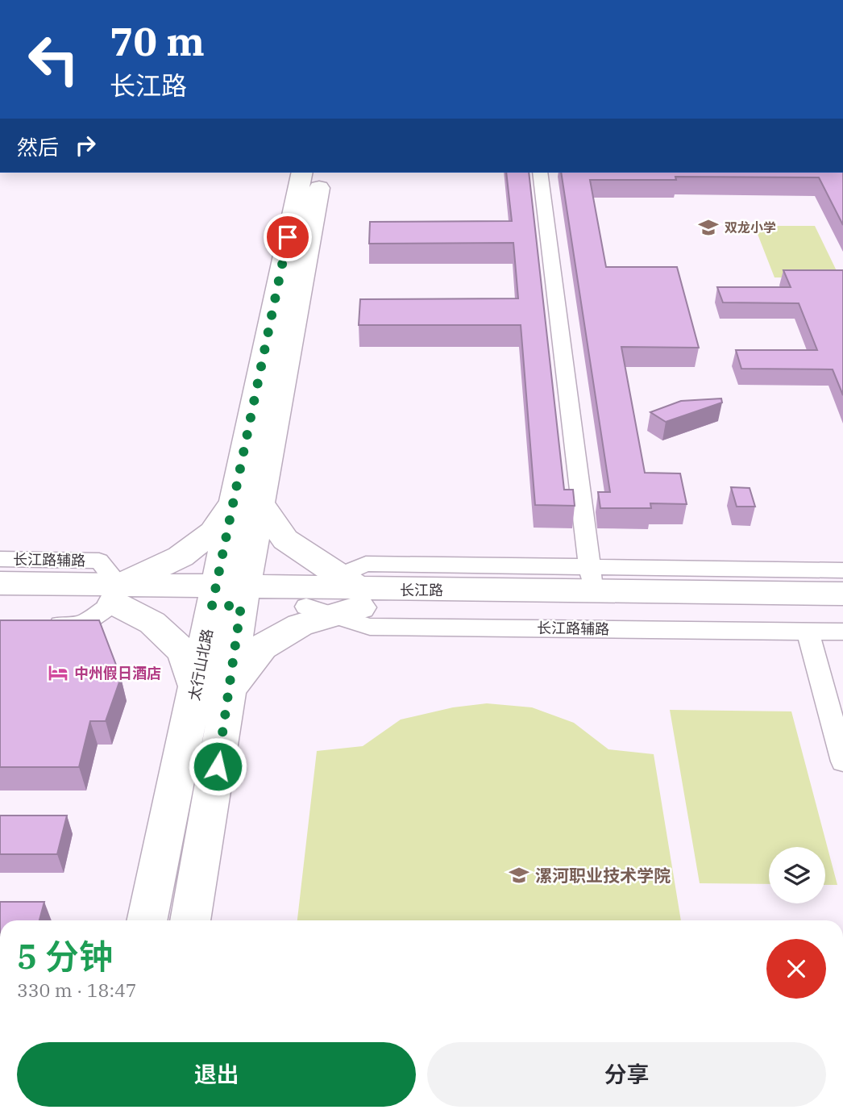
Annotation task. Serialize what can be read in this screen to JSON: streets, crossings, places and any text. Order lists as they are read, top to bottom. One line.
{"streets":{"main road":["长江路","太行山北路"],"street":["长江路辅路"]},"crossings":[["长江路辅路","长江路"],["长江路","太行山北路"]],"places":{"school or university":["双龙小学","漯河职业技术学院"],"hotel":["中州假日酒店"]},"page":{"turn":["70 m","长江路"],"then":"然后","heading":["5 分钟","330 m · 18:47"],"buttons":["退出","分享"]}}
